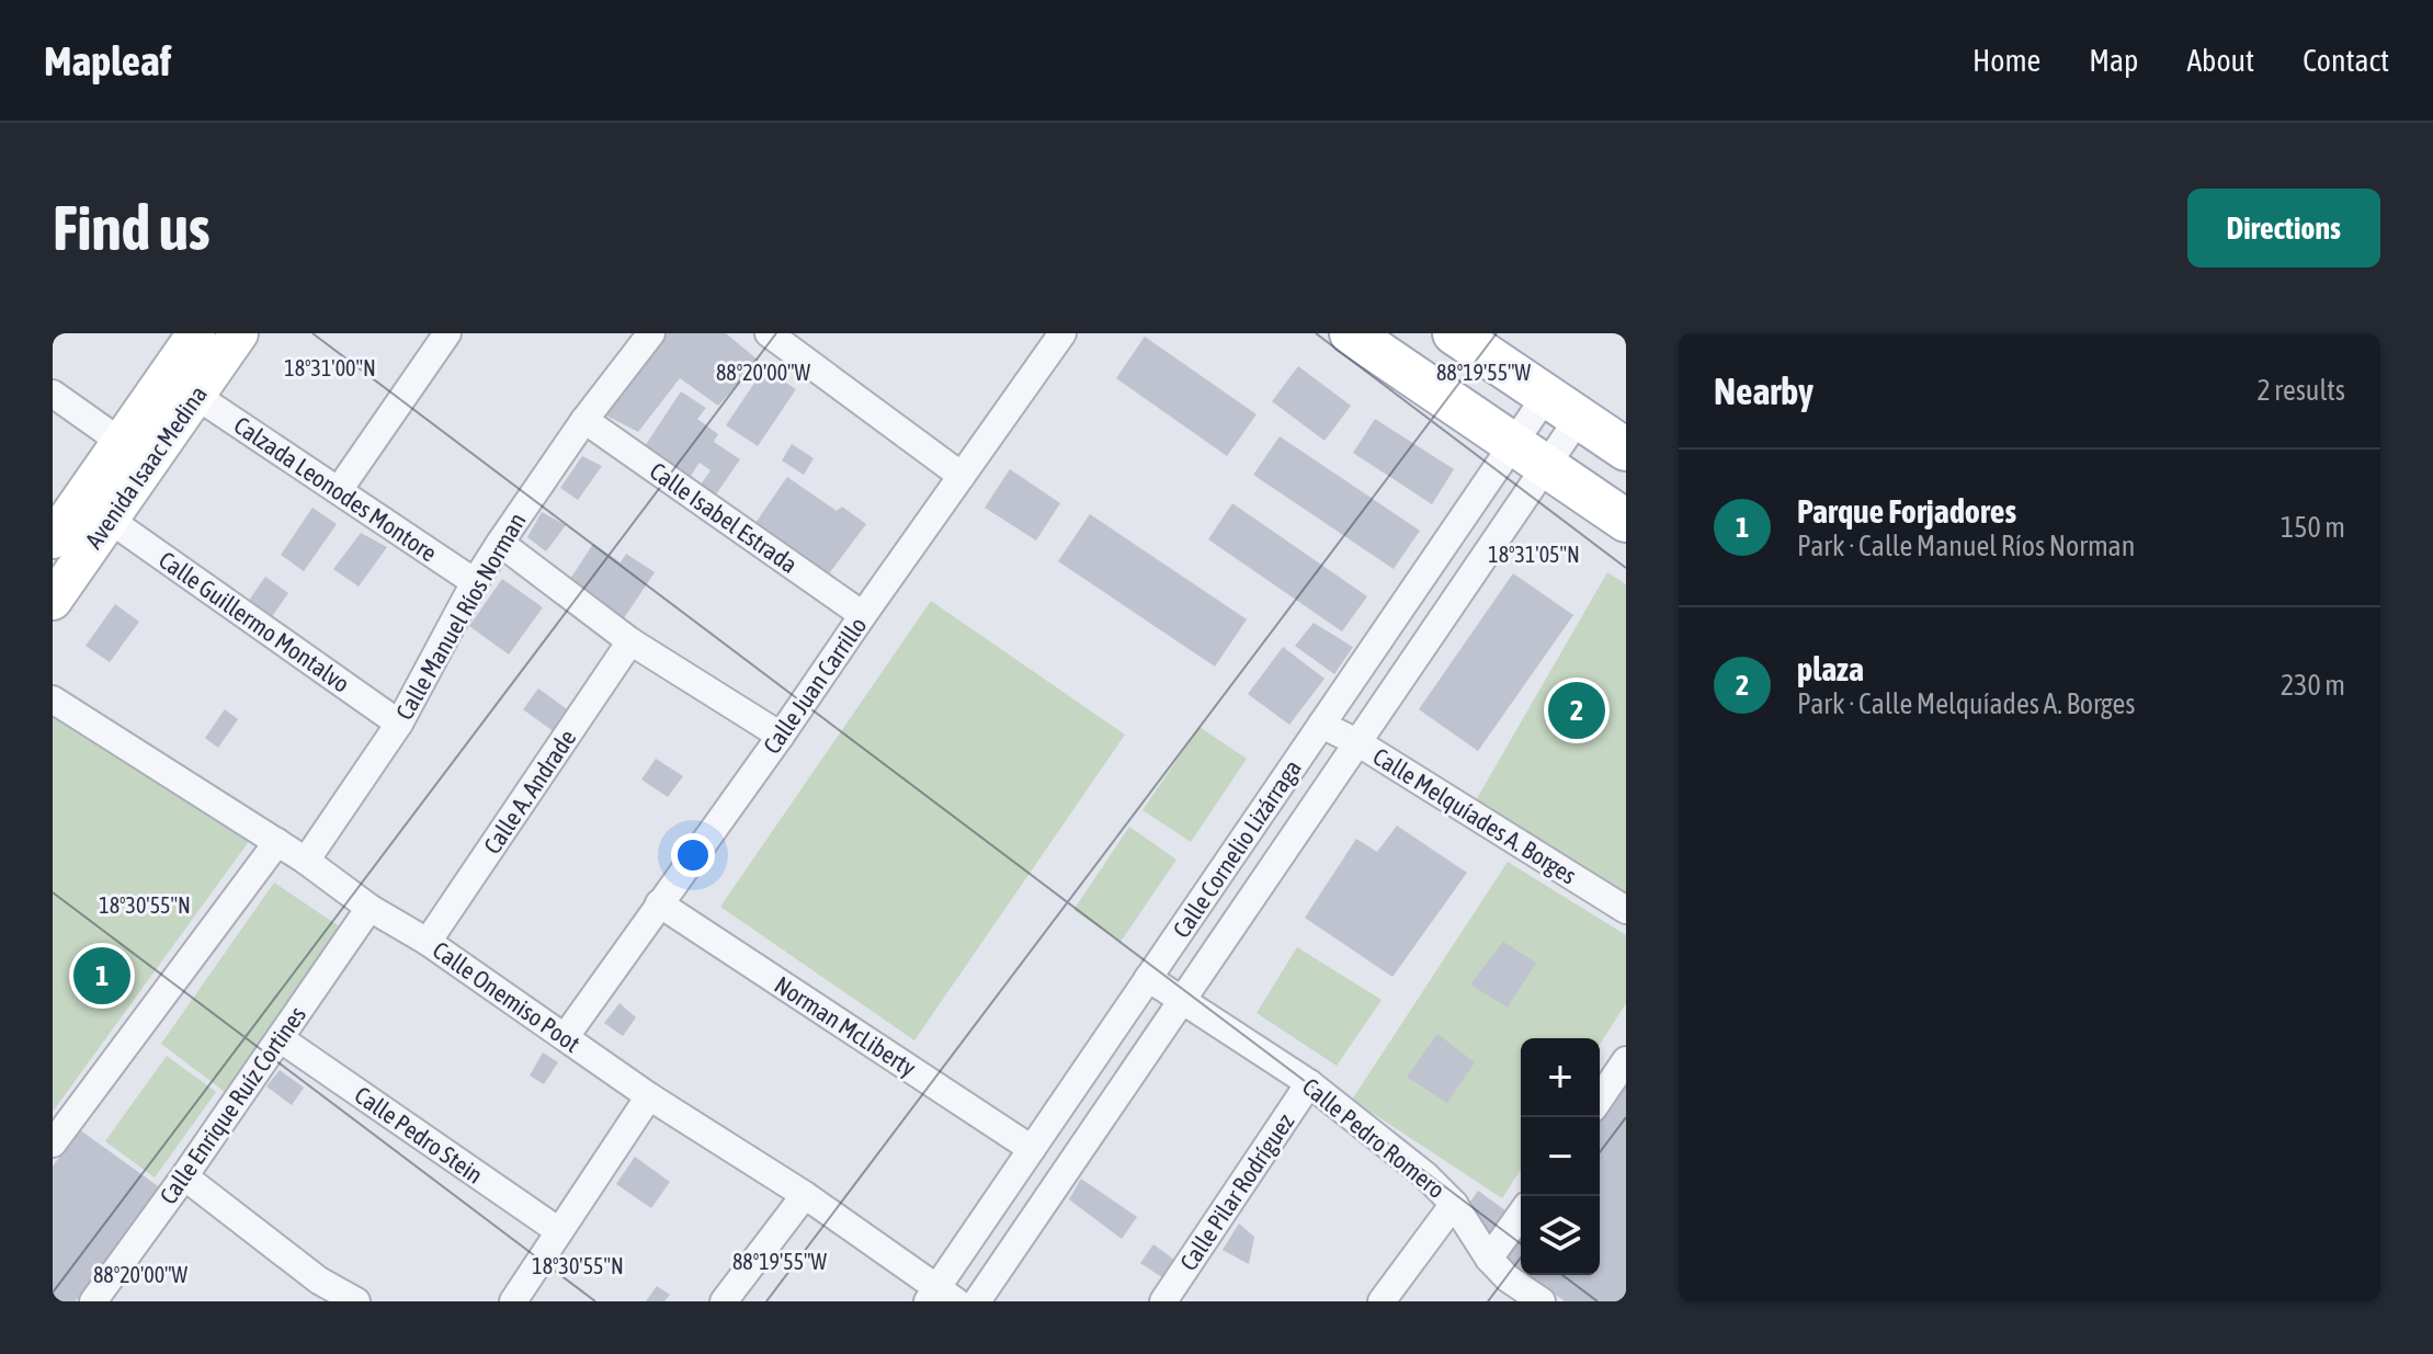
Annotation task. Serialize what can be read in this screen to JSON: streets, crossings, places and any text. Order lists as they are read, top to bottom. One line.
{"streets":{"main road":["Avenida Isaac Medina"],"street":["Calzada Leonodes Montore","Calle Isabel Estrada","Calle Manuel Ríos Norman","Calle Guillermo Montalvo","Calle Juan Carrillo","Calle A. Andrade","Calle Melquíades A. Borges","Calle Cornelio Lizárraga","Calle Onemiso Poot","Norman McLiberty","Calle Enrique Ruíz Cortines","Calle Pedro Stein","Calle Pedro Romero","Calle Pilar Rodríguez"]},"crossings":[["Avenida Isaac Medina","Calzada Leonodes Montore"],["Avenida Isaac Medina","Calle Guillermo Montalvo"],["Calzada Leonodes Montore","Calle Manuel Ríos Norman"],["Calle Isabel Estrada","Calle Manuel Ríos Norman"],["Calle Isabel Estrada","Calle Juan Carrillo"],["Calle Manuel Ríos Norman","Calle Guillermo Montalvo"],["Calle Manuel Ríos Norman","Calle Onemiso Poot"],["Calle Juan Carrillo","Calle Onemiso Poot"],["Calle Juan Carrillo","Norman McLiberty"],["Calle A. Andrade","Calle Onemiso Poot"],["Calle Melquíades A. Borges","Calle Cornelio Lizárraga"],["Calle Cornelio Lizárraga","Calle Onemiso Poot"],["Calle Cornelio Lizárraga","Norman McLiberty"],["Calle Cornelio Lizárraga","Calle Pedro Romero"],["Calle Onemiso Poot","Calle Enrique Ruíz Cortines"],["Calle Enrique Ruíz Cortines","Calle Pedro Stein"],["Calle Pedro Romero","Calle Pilar Rodríguez"]],"page":{"header":"Mapleaf","nav":["Home","Map","About","Contact"],"buttons":"Directions","title":"Find us","heading":["Nearby","2 results"],"list":[{"mark":"1","name":"Parque Forjadores","note":"Park · Calle Manuel Ríos Norman","value":"150 m"},{"mark":"2","name":"plaza","note":"Park · Calle Melquíades A. Borges","value":"230 m"}],"pins":["2","1"],"map_buttons":["+","−"]},"coordinates":["18°31'00\"N","88°20'00\"W","88°19'55\"W","18°31'05\"N","18°30'55\"N"]}
